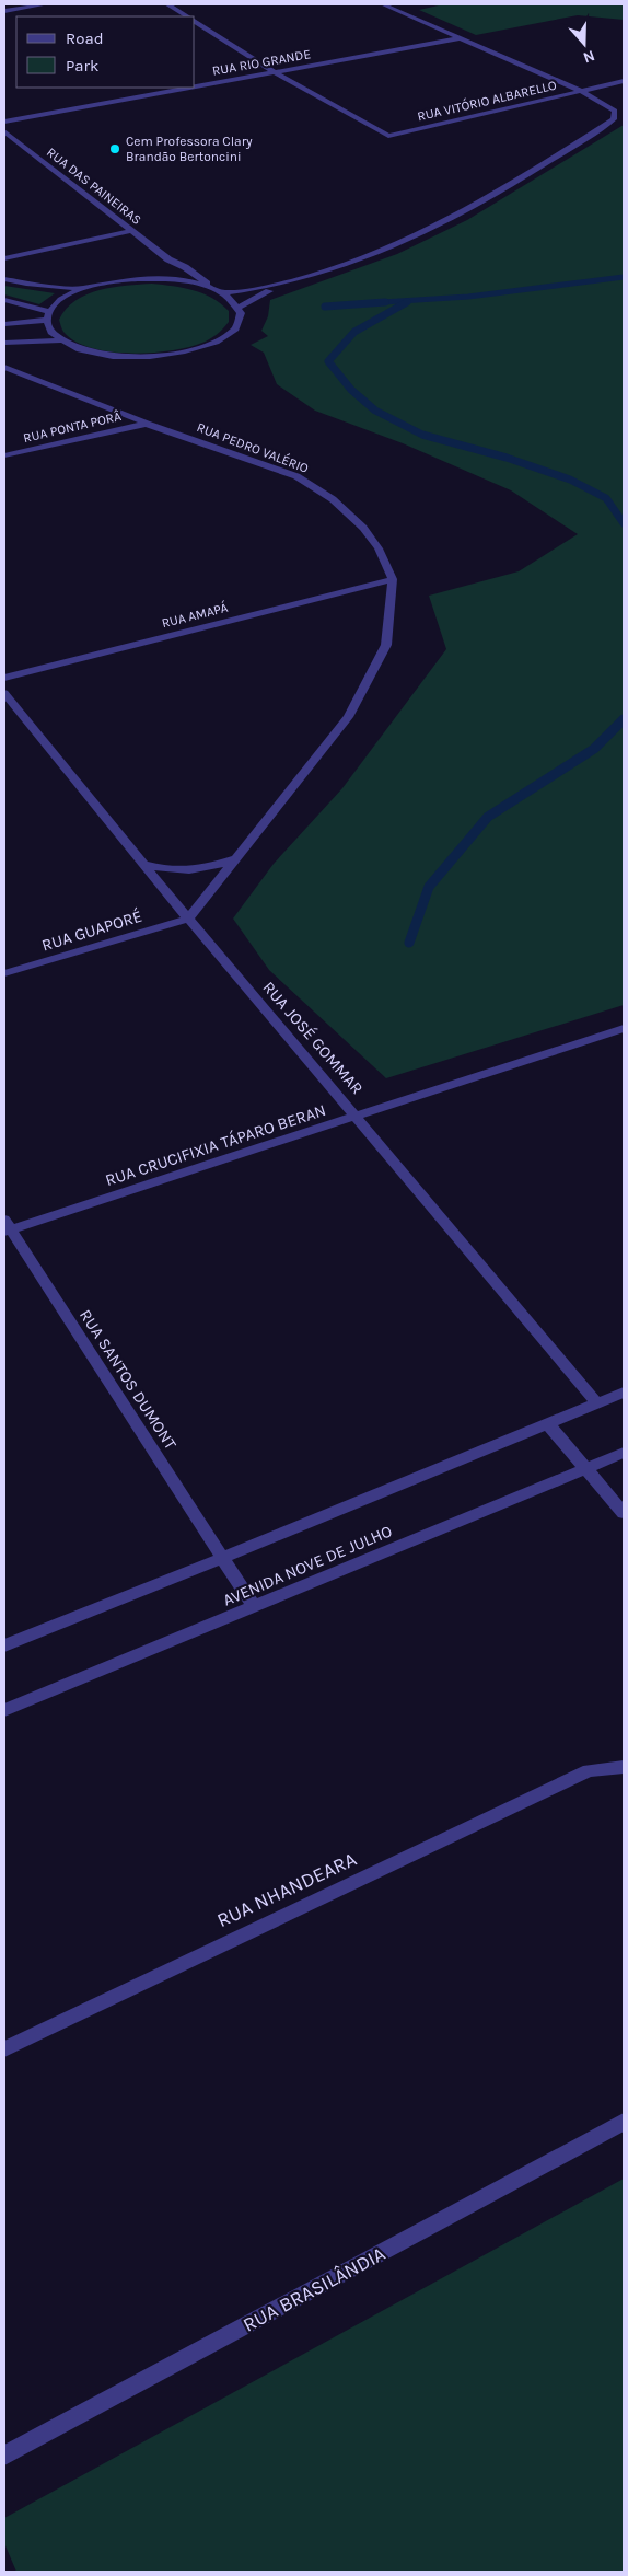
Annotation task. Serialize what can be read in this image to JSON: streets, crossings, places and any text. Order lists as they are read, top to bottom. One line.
{"streets":{"street":["RUA RIO GRANDE","RUA VITÓRIO ALBARELLO","RUA DAS PAINEIRAS","RUA PONTA PORÂ","RUA PEDRO VALÉRIO","RUA AMAPÁ","RUA GUAPORÉ","RUA JOSÉ GOMMAR","RUA CRUCIFIXIA TÁPARO BERAN","RUA SANTOS DUMONT","AVENIDA NOVE DE JULHO","RUA NHANDEARA","RUA BRASILÂNDIA"]},"crossings":[["RUA RIO GRANDE","RUA VITÓRIO ALBARELLO"],["RUA PONTA PORÂ","RUA PEDRO VALÉRIO"],["RUA PEDRO VALÉRIO","RUA AMAPÁ"],["RUA GUAPORÉ","RUA JOSÉ GOMMAR"],["RUA JOSÉ GOMMAR","RUA CRUCIFIXIA TÁPARO BERAN"],["RUA CRUCIFIXIA TÁPARO BERAN","RUA SANTOS DUMONT"],["RUA SANTOS DUMONT","AVENIDA NOVE DE JULHO"]],"places":["Cem Professora Clary Brandão Bertoncini"],"legend":["Road","Park"],"north":"bottom"}
